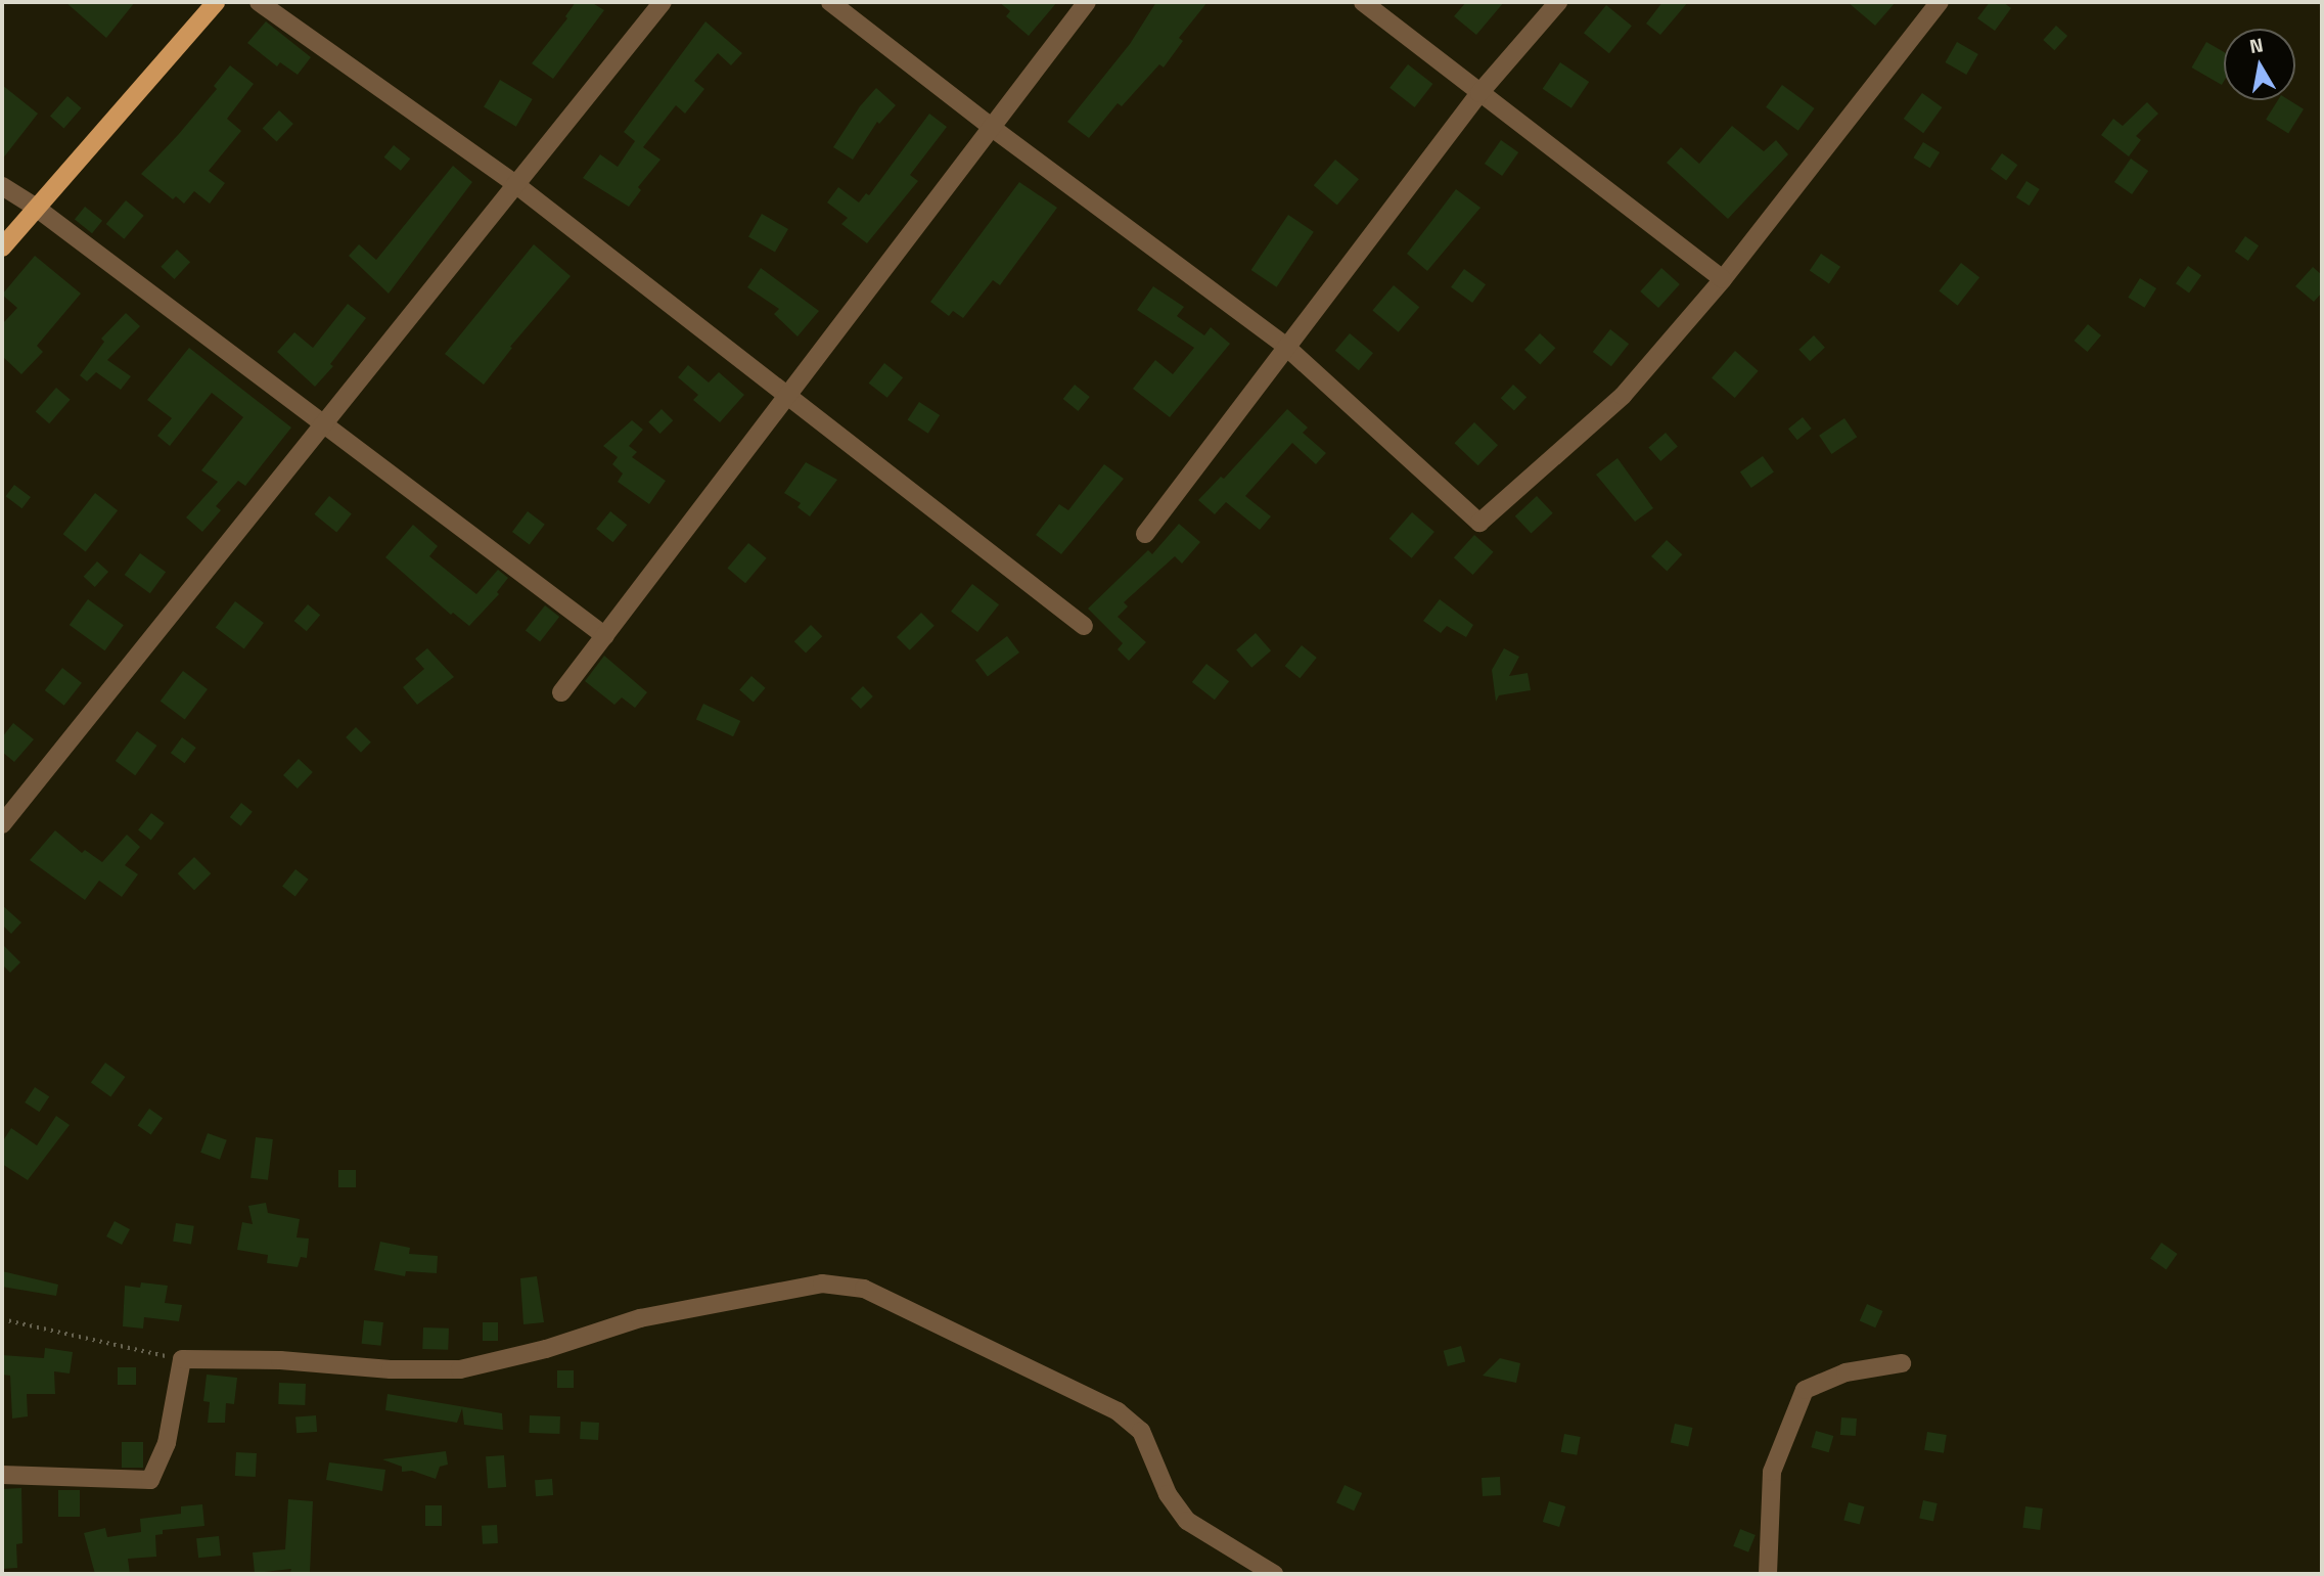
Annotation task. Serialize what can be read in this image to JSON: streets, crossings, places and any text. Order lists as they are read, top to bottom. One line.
{"north":"top"}
